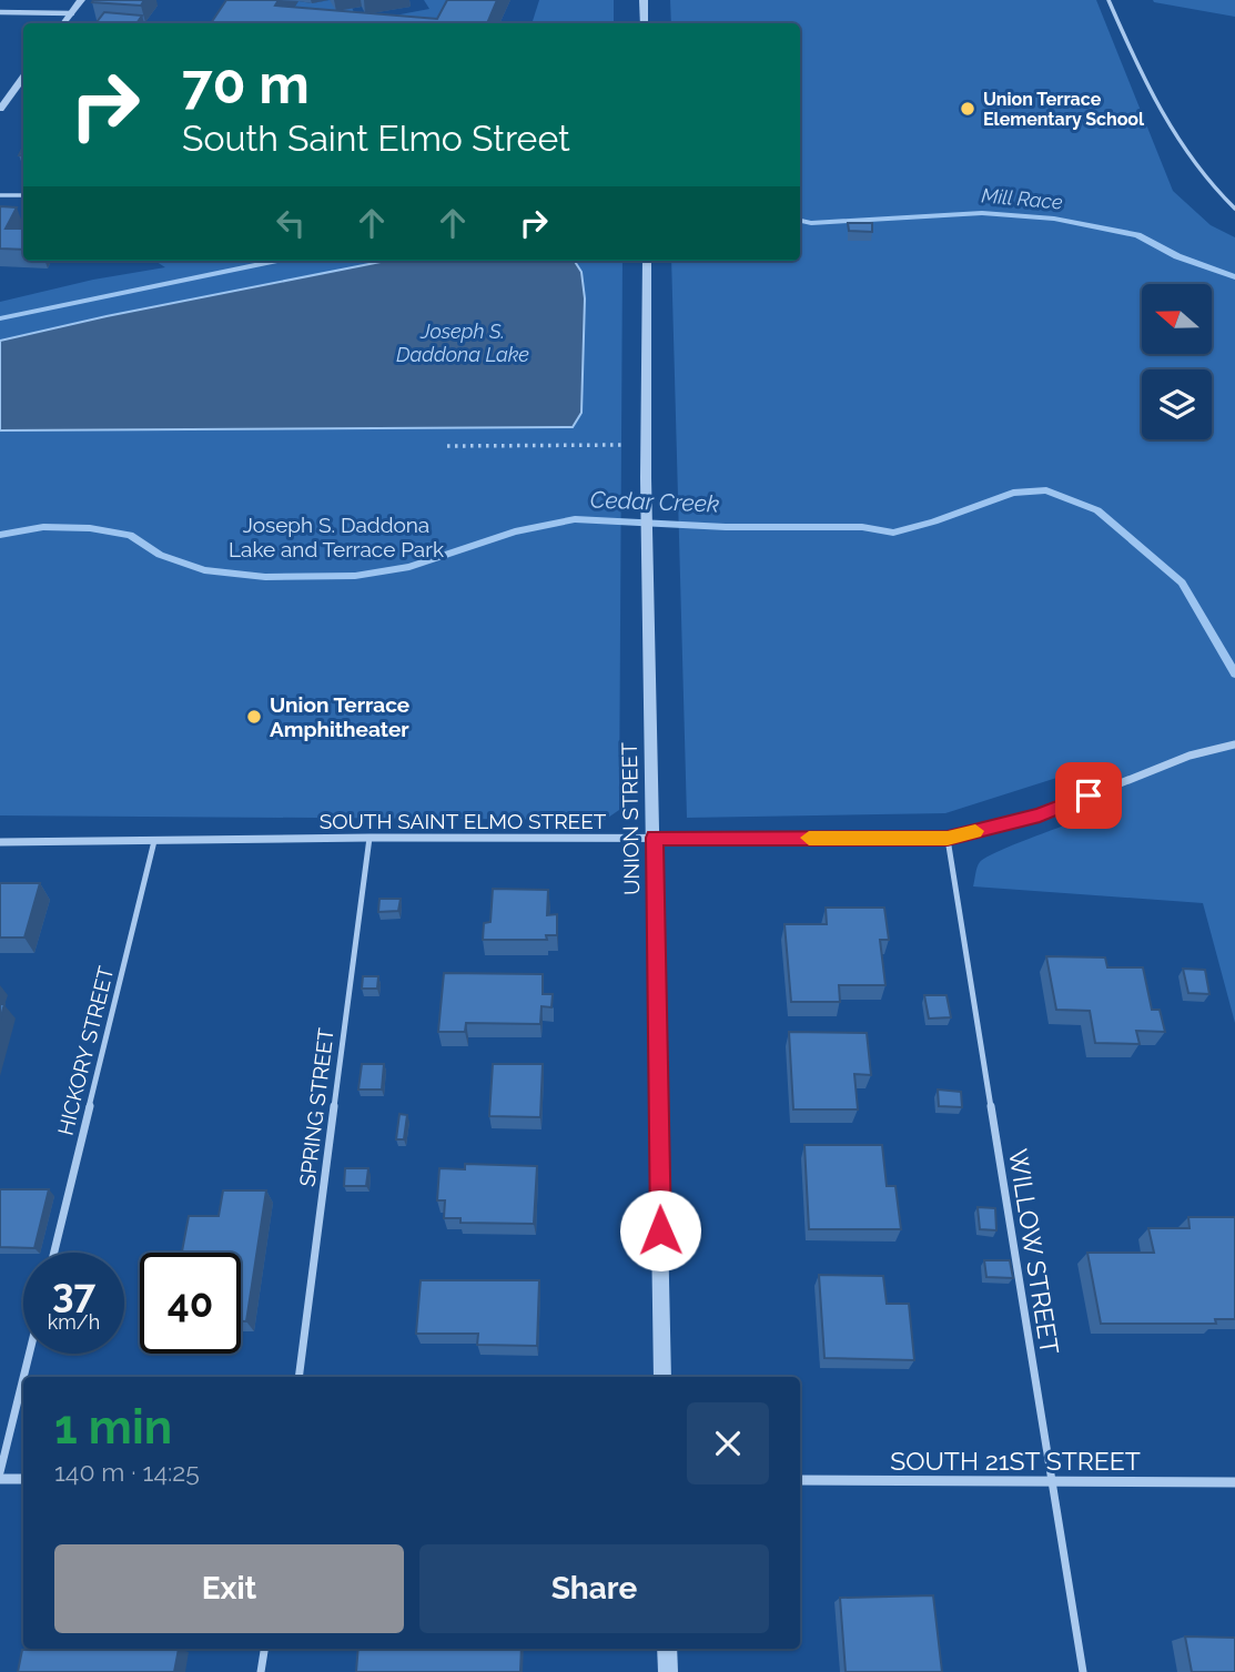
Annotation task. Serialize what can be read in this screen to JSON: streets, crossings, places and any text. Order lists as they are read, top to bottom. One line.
{"streets":{"street":["UNION STREET","SOUTH SAINT ELMO STREET","SOUTH 21ST STREET"],"lane":["HICKORY STREET","SPRING STREET","WILLOW STREET"]},"crossings":[["UNION STREET","SOUTH SAINT ELMO STREET"],["SOUTH SAINT ELMO STREET","HICKORY STREET"],["SOUTH SAINT ELMO STREET","SPRING STREET"],["SOUTH SAINT ELMO STREET","WILLOW STREET"],["WILLOW STREET","SOUTH 21ST STREET"]],"water":["Mill Race","Joseph S. Daddona Lake","Cedar Creek"],"parks":["Joseph S. Daddona Lake and Terrace Park"],"places":["Union Terrace Elementary School","Union Terrace Amphitheater"],"north":"left","page":{"turn":["70 m","South Saint Elmo Street"],"speed":"37 km/h","limit":"40","heading":["1 min","140 m · 14:25"],"buttons":["Exit","Share"]}}
